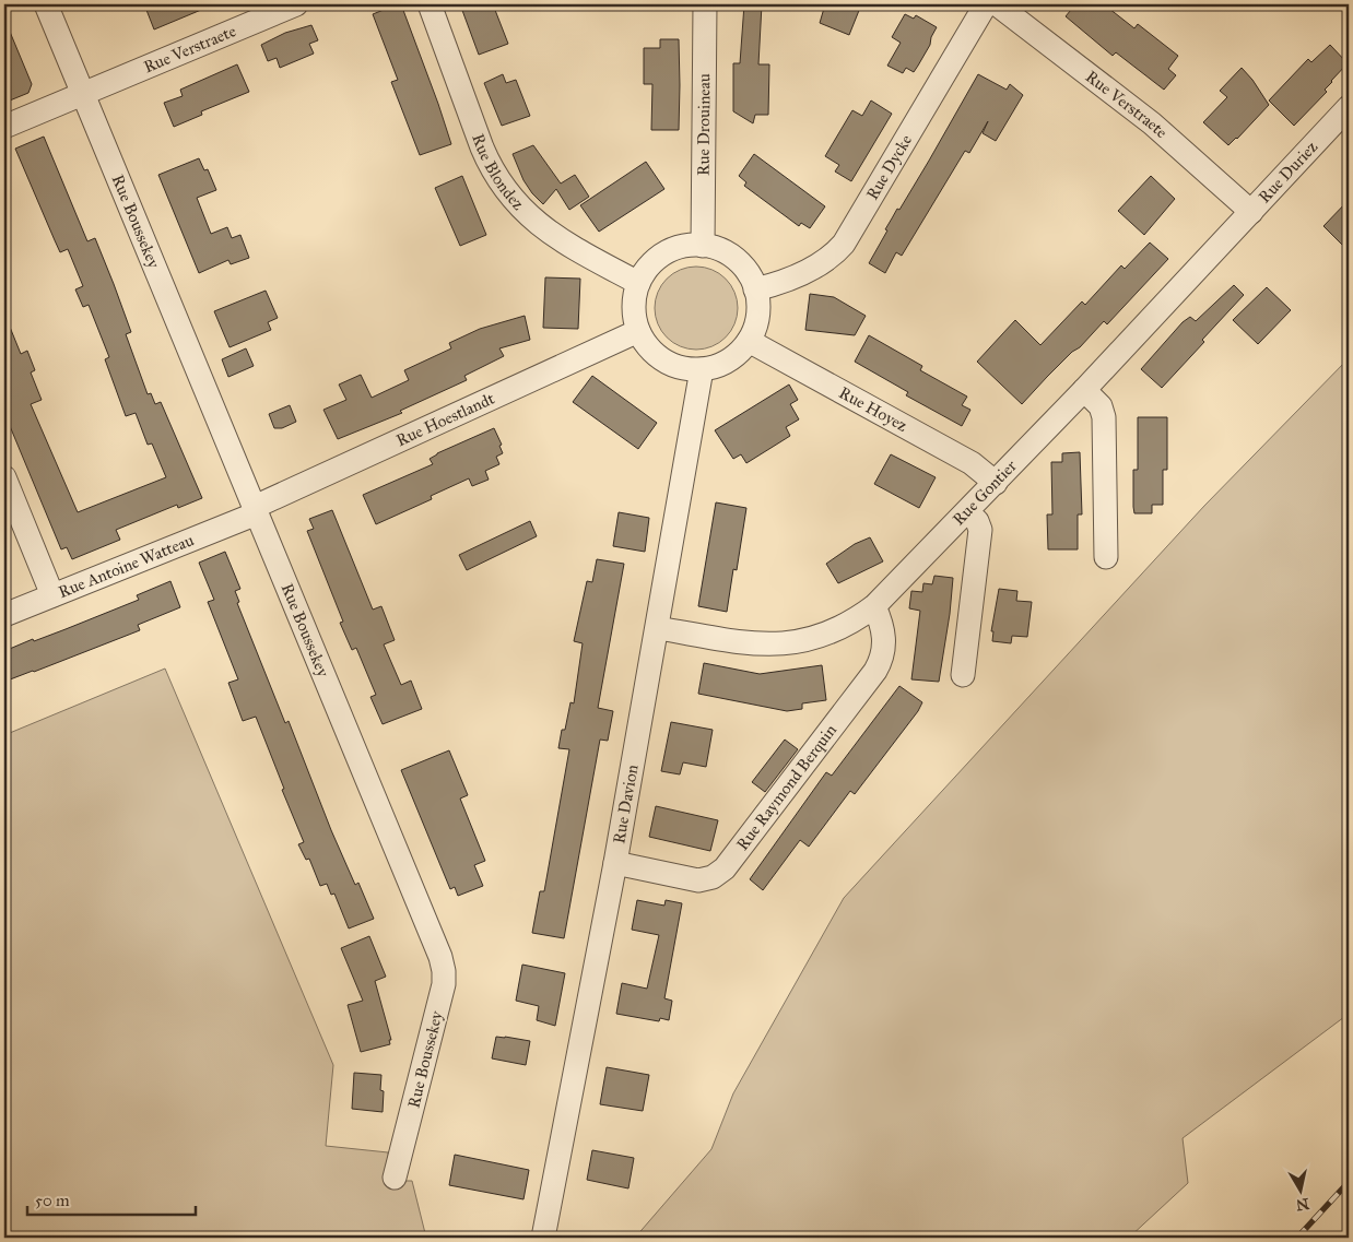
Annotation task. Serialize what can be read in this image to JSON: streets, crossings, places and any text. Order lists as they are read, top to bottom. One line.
{"streets":{"street":["Rue Verstraete","Rue Drouineau","Rue Dycke","Rue Blondez","Rue Duriez","Rue Boussekey","Rue Hoyez","Rue Hoestlandt","Rue Gontier","Rue Antoine Watteau","Rue Raymond Berquin","Rue Davion"]},"crossings":[["Rue Verstraete","Rue Duriez"],["Rue Verstraete","Rue Boussekey"],["Rue Verstraete","Rue Gontier"],["Rue Drouineau","Rue Dycke"],["Rue Drouineau","Rue Blondez"],["Rue Drouineau","Rue Hoyez"],["Rue Drouineau","Rue Hoestlandt"],["Rue Drouineau","Rue Davion"],["Rue Dycke","Rue Blondez"],["Rue Dycke","Rue Hoyez"],["Rue Dycke","Rue Hoestlandt"],["Rue Dycke","Rue Davion"],["Rue Blondez","Rue Hoyez"],["Rue Blondez","Rue Hoestlandt"],["Rue Blondez","Rue Davion"],["Rue Duriez","Rue Gontier"],["Rue Boussekey","Rue Hoestlandt"],["Rue Boussekey","Rue Antoine Watteau"],["Rue Hoyez","Rue Hoestlandt"],["Rue Hoyez","Rue Gontier"],["Rue Hoyez","Rue Davion"],["Rue Hoestlandt","Rue Antoine Watteau"],["Rue Hoestlandt","Rue Davion"],["Rue Gontier","Rue Raymond Berquin"],["Rue Gontier","Rue Davion"],["Rue Raymond Berquin","Rue Davion"]],"scale_bar":"50 m","north":"bottom"}
